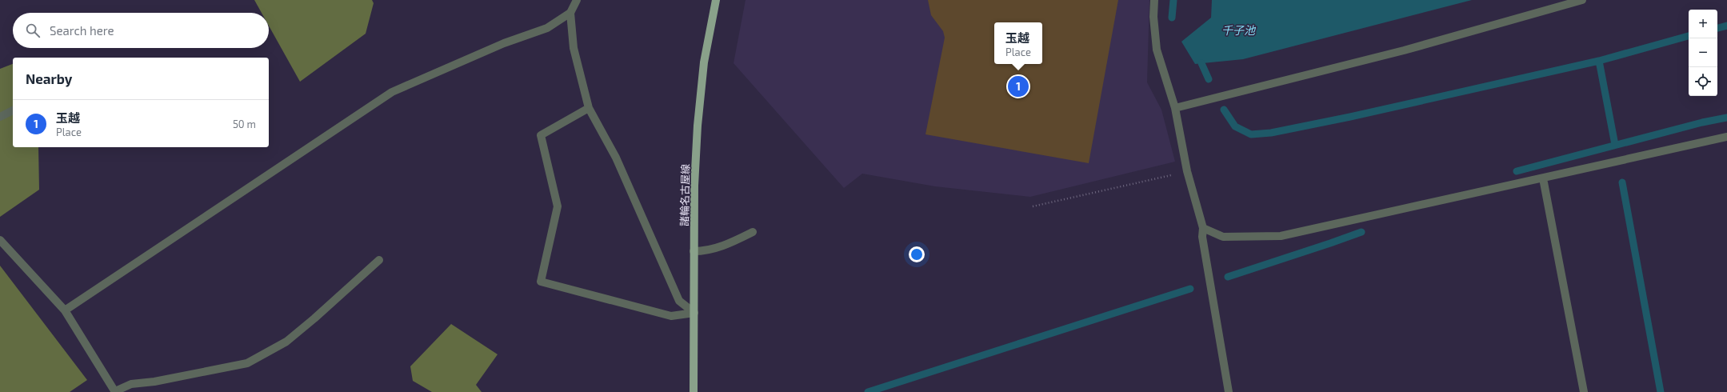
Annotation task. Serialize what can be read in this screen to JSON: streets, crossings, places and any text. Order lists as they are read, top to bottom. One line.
{"streets":{"main road":["諸輪名古屋線"]},"water":["千子池"],"page":{"map_buttons":["+","−"],"search":"Search here","popup":["玉越","Place"],"heading":"Nearby","pins":"1","list":[{"mark":"1","name":"玉越","note":"Place","value":"50 m"}]}}
